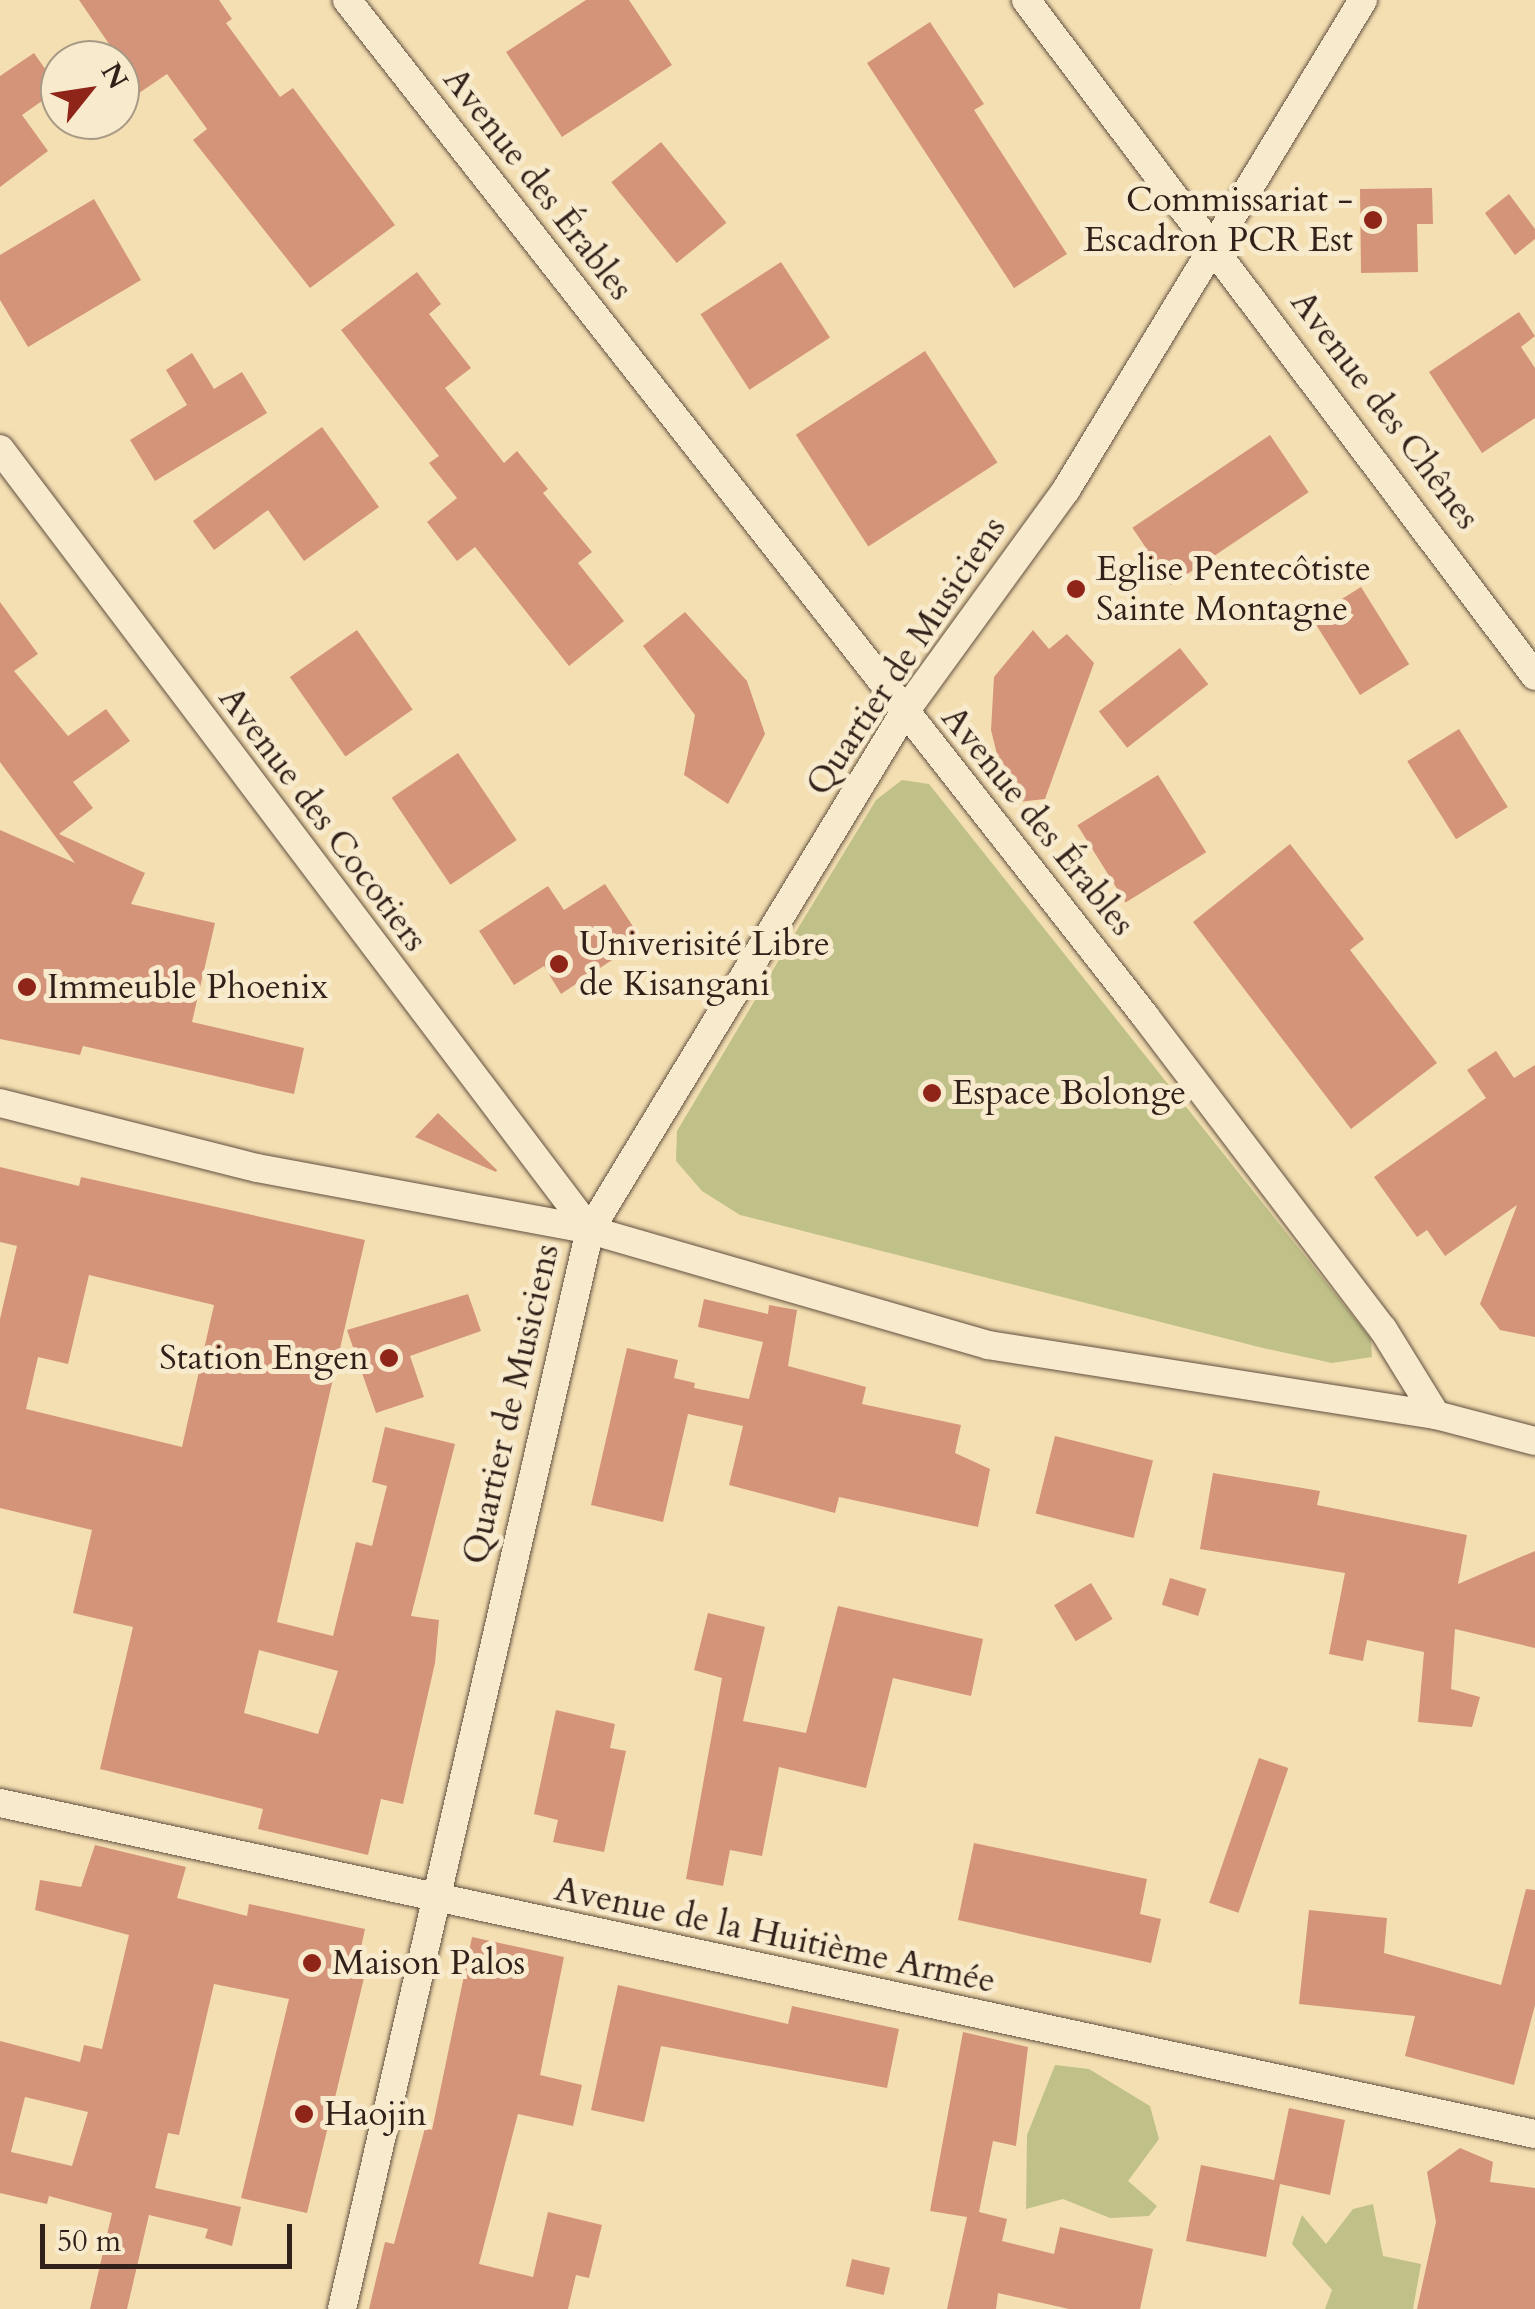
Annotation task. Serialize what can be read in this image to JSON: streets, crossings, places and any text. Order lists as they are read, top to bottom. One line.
{"streets":{"street":["Avenue des Érables","Avenue des Chênes","Quartier de Musiciens","Avenue des Cocotiers","Avenue de la Huitième Armée"]},"crossings":[["Avenue des Érables","Quartier de Musiciens"],["Avenue des Chênes","Quartier de Musiciens"],["Quartier de Musiciens","Avenue des Cocotiers"],["Quartier de Musiciens","Avenue de la Huitième Armée"]],"places":["Commissariat - Escadron PCR Est","Eglise Pentecôtiste Sainte Montagne","Univerisité Libre de Kisangani","Immeuble Phoenix","Espace Bolonge","Station Engen","Maison Palos","Haojin"],"scale_bar":"50 m","north":"top right"}
